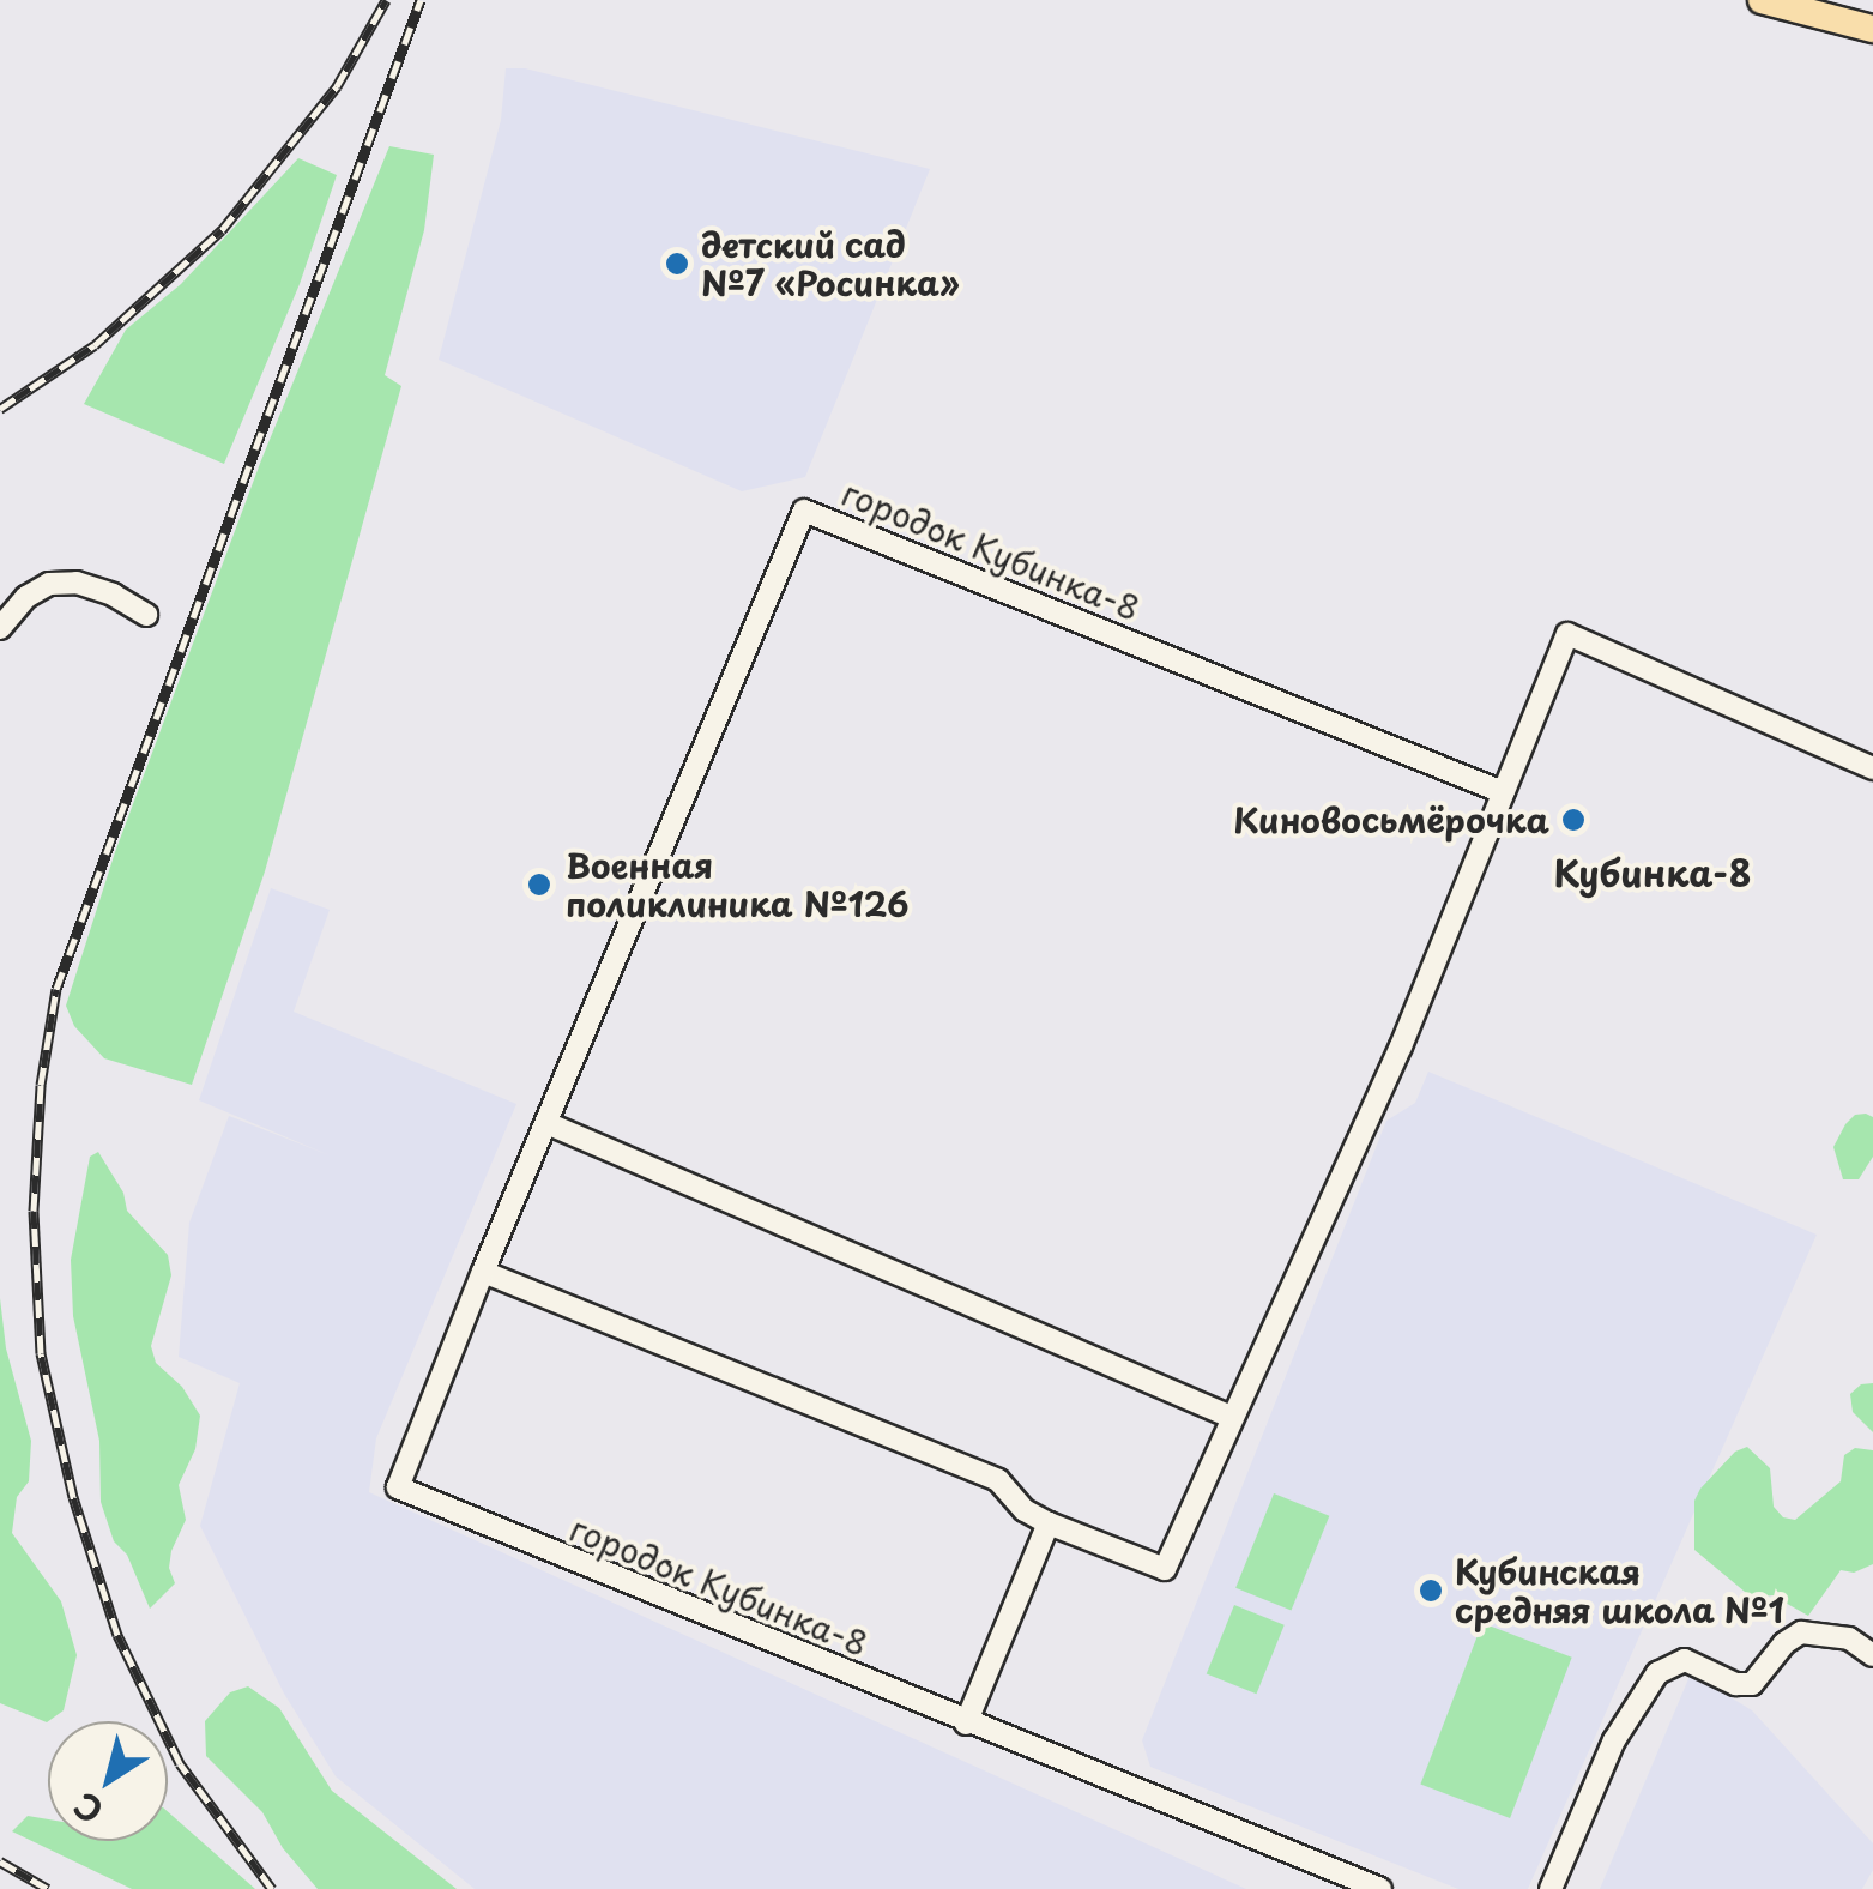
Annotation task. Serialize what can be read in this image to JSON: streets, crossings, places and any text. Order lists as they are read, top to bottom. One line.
{"streets":{"street":["городок Кубинка-8"]},"districts":["Кубинка-8"],"places":["детский сад №7 «Росинка»","Киновосьмёрочка","Военная поликлиника №126","Кубинская средняя школа №1"],"north":"bottom left"}
